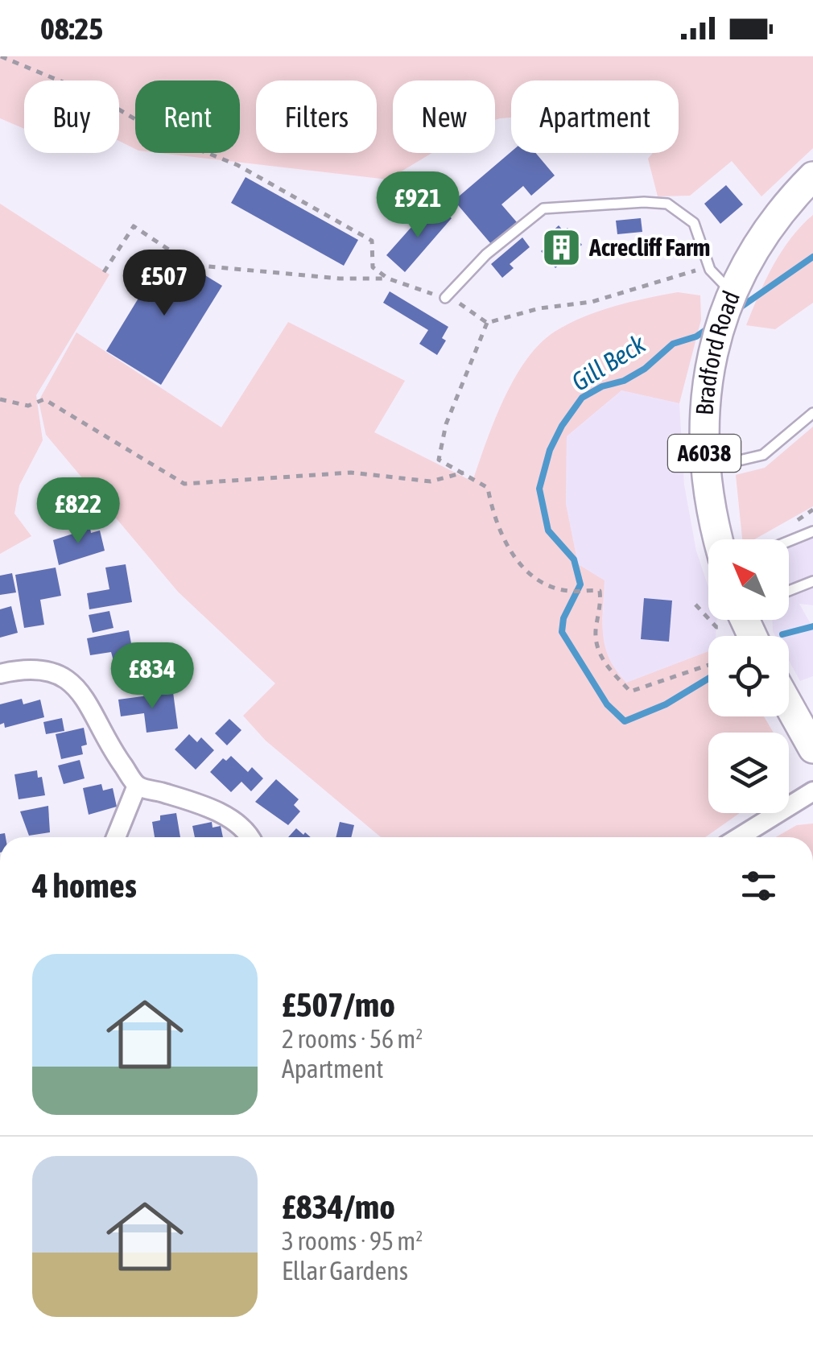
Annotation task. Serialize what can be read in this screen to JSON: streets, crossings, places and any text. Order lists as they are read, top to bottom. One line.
{"streets":{"main road":["Bradford Road","A6038"]},"water":["Gill Beck"],"places":{"building":["Acrecliff Farm"]},"north":"top left","page":{"status":"08:25","chip":["Buy","Rent","Filters","New","Apartment"],"price":["£921","£507","£822","£834"],"heading":"4 homes","list":[{"name":"£507/mo","note":"2 rooms · 56 m² · Apartment"},{"name":"£834/mo","note":"3 rooms · 95 m² · Ellar Gardens"}]}}
